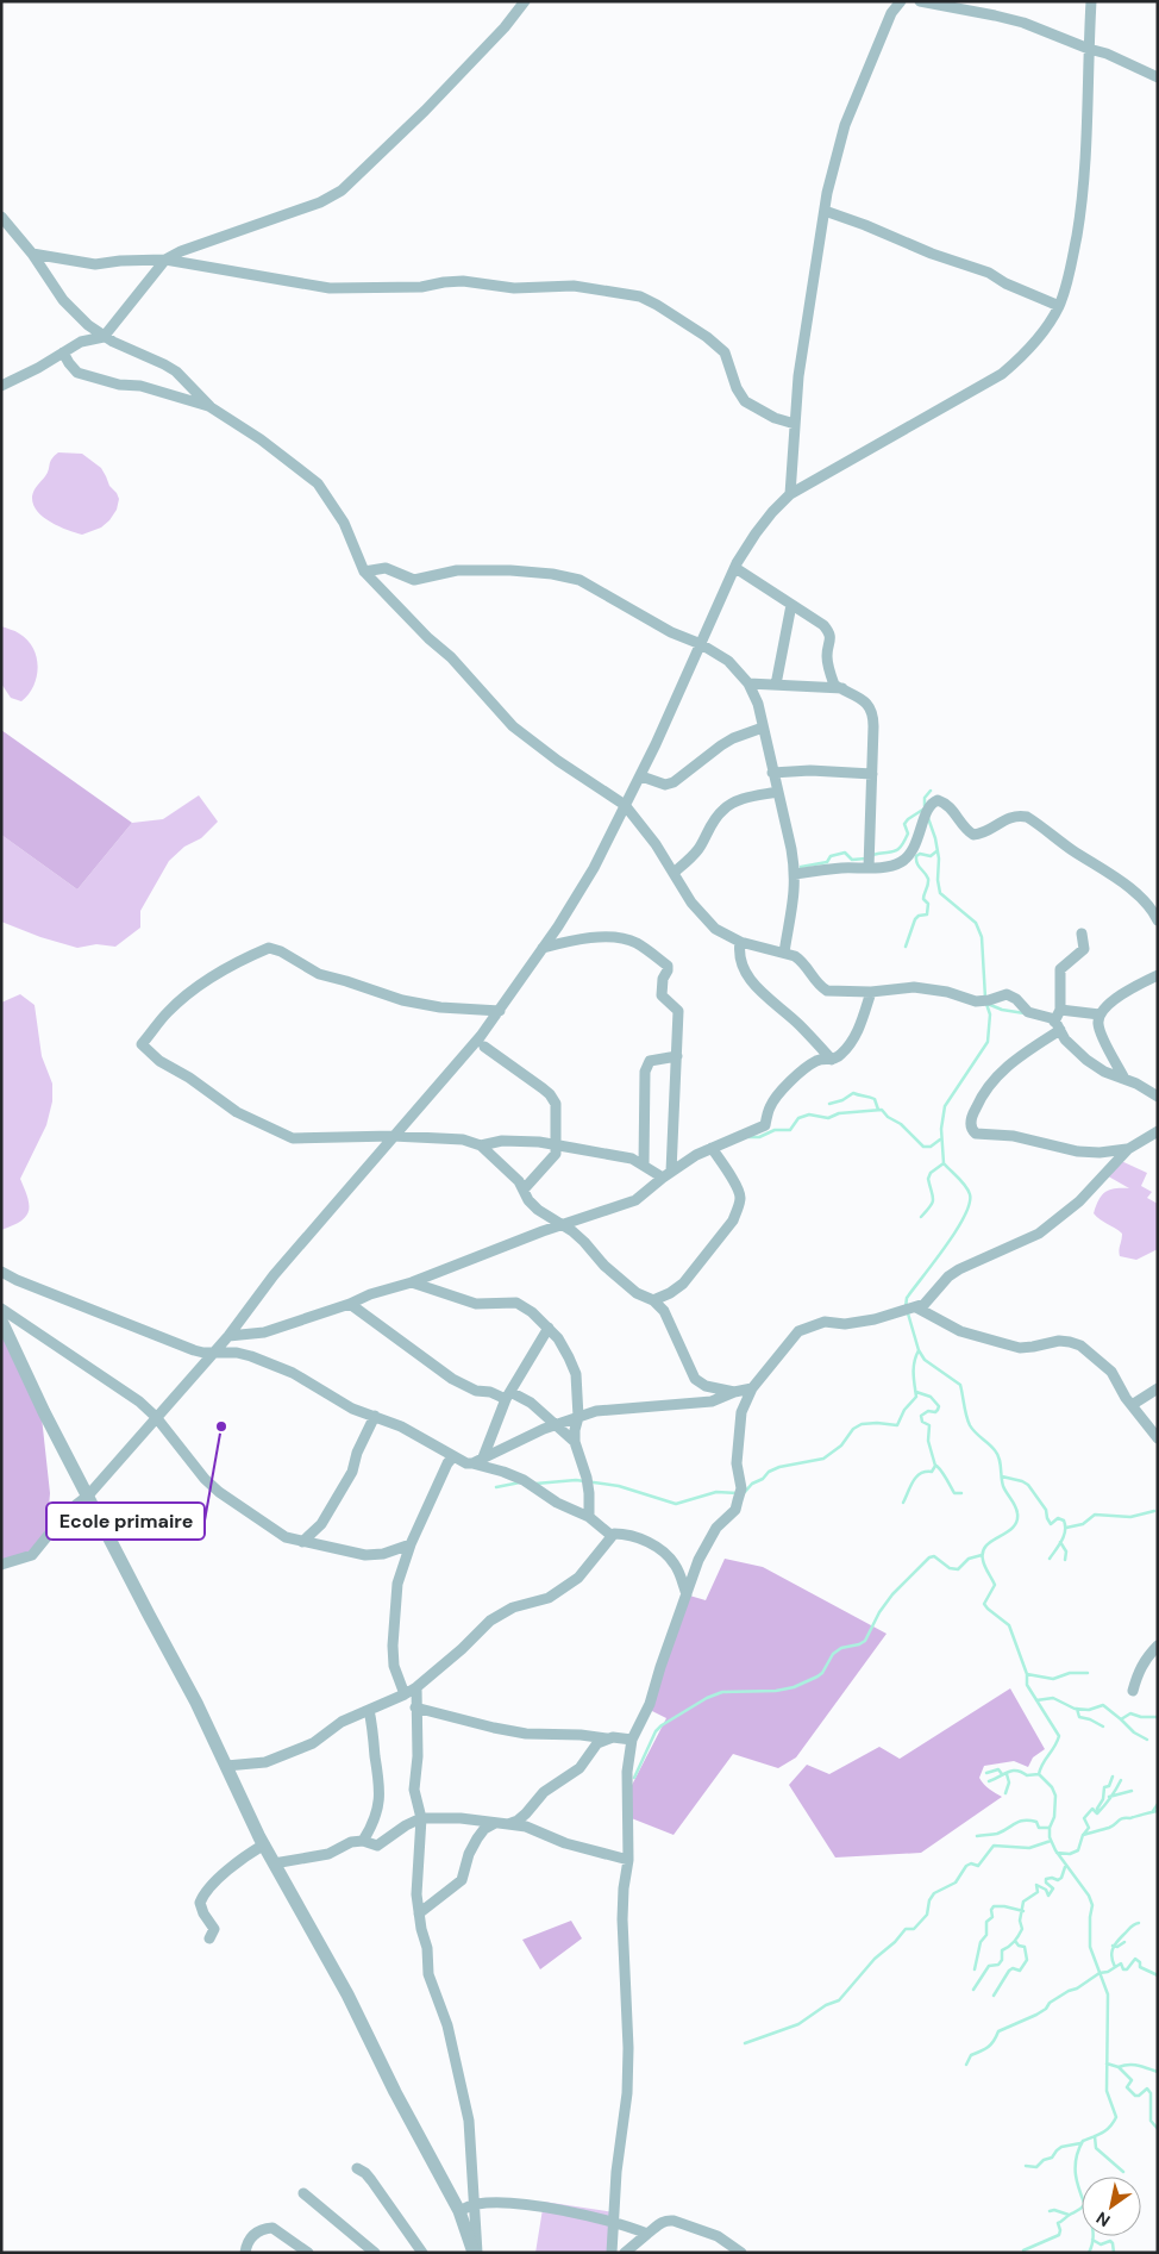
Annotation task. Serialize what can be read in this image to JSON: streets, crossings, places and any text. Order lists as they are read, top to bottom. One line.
{"places":["Ecole primaire"],"north":"bottom left"}
